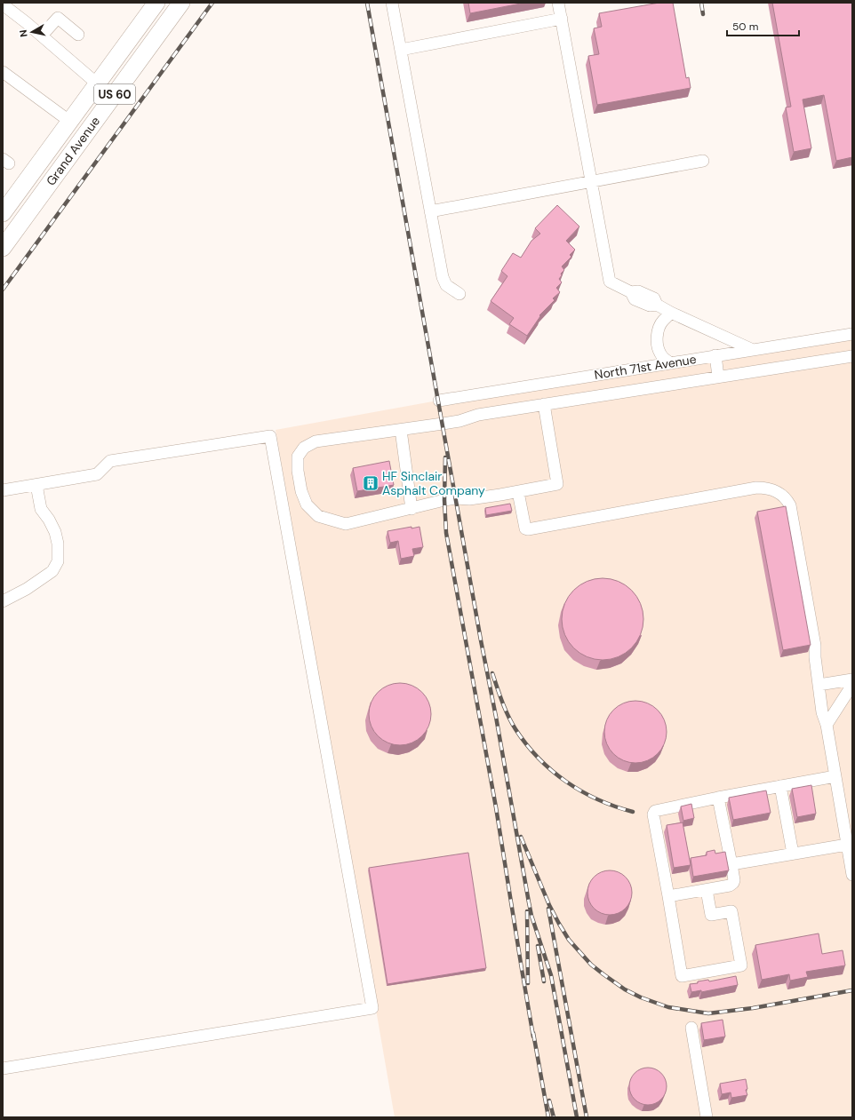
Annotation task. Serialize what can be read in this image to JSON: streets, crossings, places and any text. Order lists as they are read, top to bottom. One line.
{"streets":{"highway":["US 60","Grand Avenue"],"lane":["North 71st Avenue"]},"places":{"building":["HF Sinclair Asphalt Company"]},"scale_bar":"50 m","north":"left"}
